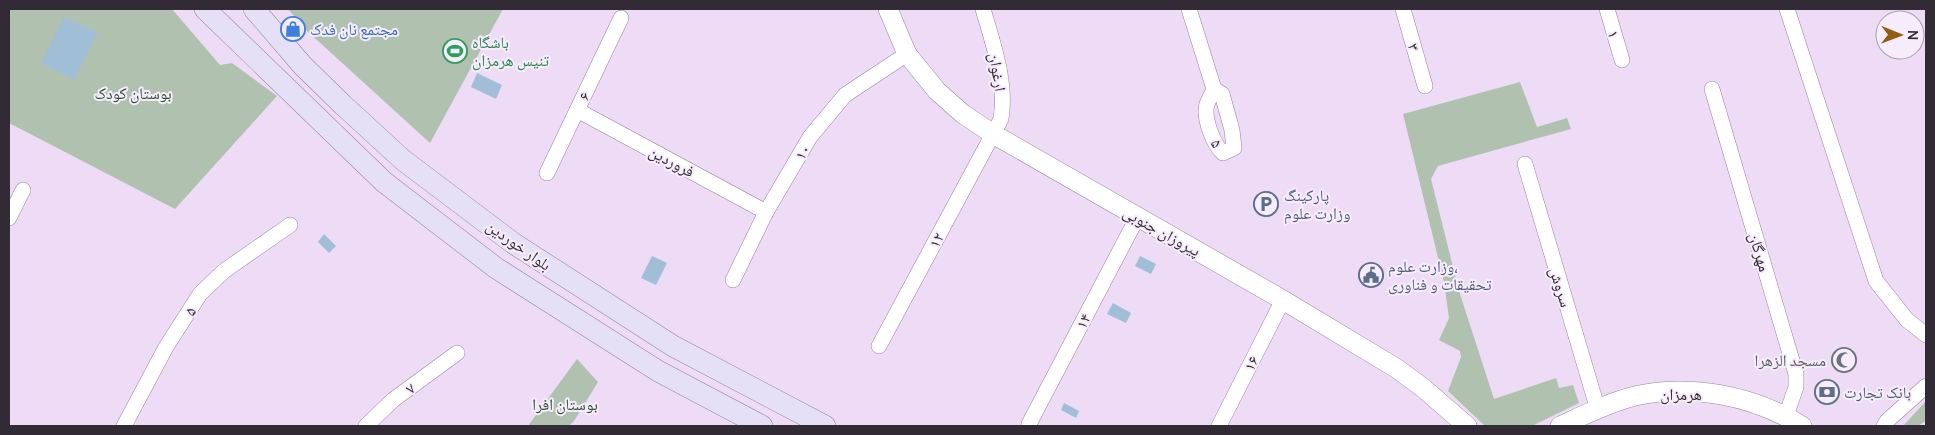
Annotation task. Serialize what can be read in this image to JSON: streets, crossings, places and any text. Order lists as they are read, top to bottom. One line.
{"streets":{"main road":["بلوار خوردین"],"street":["۱","۳","ارغوان","۶","۵","۱۰","فروردین","پیروزان جنوبی","۱۲","مهرگان","سروش","۱۴","۱۶","۷","هرمزان"]},"crossings":[["ارغوان","پیروزان جنوبی"],["ارغوان","۱۲"],["۶","فروردین"],["۱۰","فروردین"],["۱۰","پیروزان جنوبی"],["پیروزان جنوبی","۱۲"],["پیروزان جنوبی","۱۴"],["پیروزان جنوبی","۱۶"],["مهرگان","هرمزان"],["سروش","هرمزان"]],"parks":["بوستان کودک","بوستان افرا"],"places":{"shop":["مجتمع نان فدک"],"sports":["باشگاه تنیس هرمزان"],"parking":["پارکینگ وزارت علوم"],"public building":["وزارت علوم، تحقیقات و فناوری"],"mosque":["مسجد الزهرا"],"bank":["بانک تجارت"]},"north":"right"}
